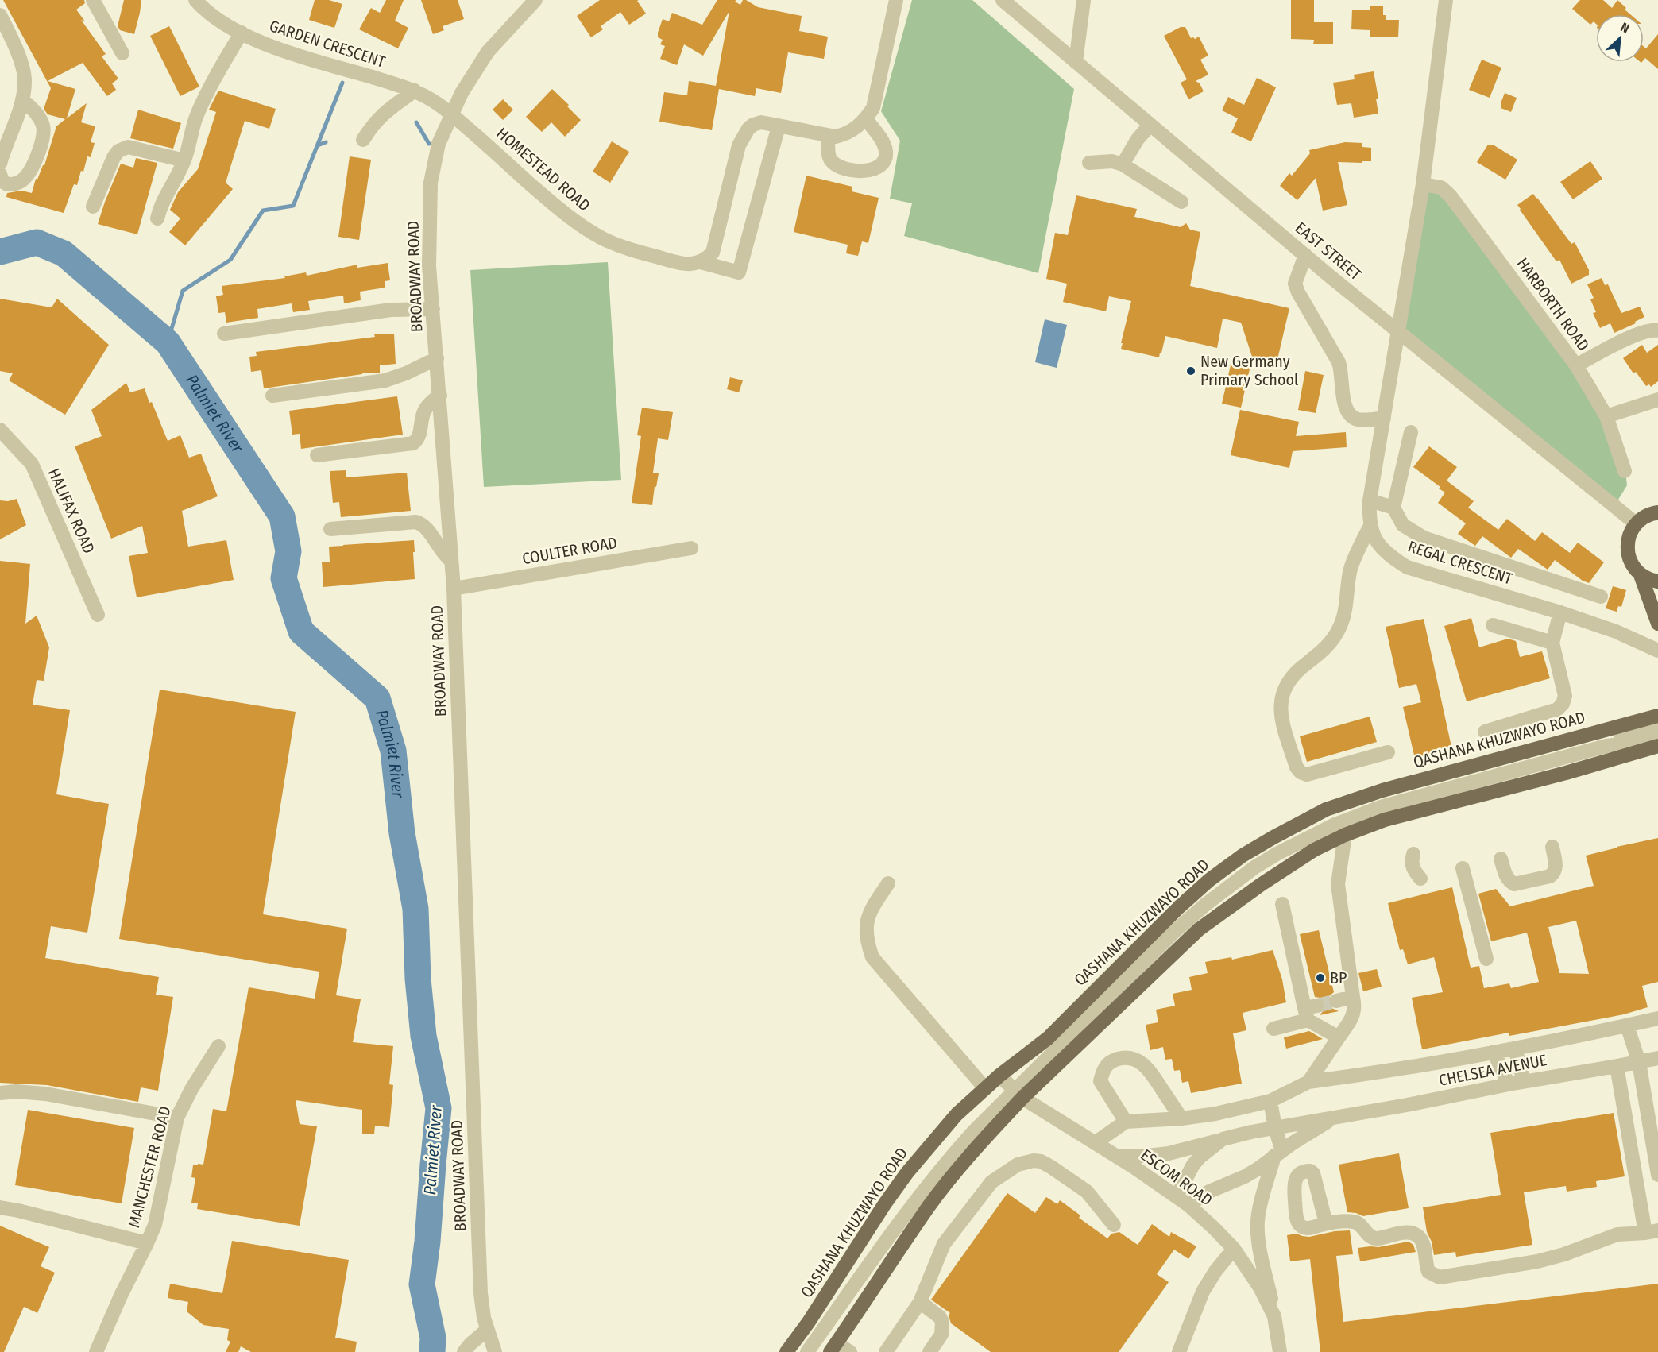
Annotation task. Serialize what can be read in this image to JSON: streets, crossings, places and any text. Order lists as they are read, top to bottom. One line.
{"streets":{"main road":["QASHANA KHUZWAYO ROAD"],"street":["GARDEN CRESCENT","HOMESTEAD ROAD","EAST STREET","BROADWAY ROAD","HARBORTH ROAD","HALIFAX ROAD","COULTER ROAD","REGAL CRESCENT","CHELSEA AVENUE","MANCHESTER ROAD","ESCOM ROAD"]},"crossings":[["GARDEN CRESCENT","HOMESTEAD ROAD"],["GARDEN CRESCENT","BROADWAY ROAD"],["HOMESTEAD ROAD","BROADWAY ROAD"],["EAST STREET","REGAL CRESCENT"],["BROADWAY ROAD","COULTER ROAD"],["QASHANA KHUZWAYO ROAD","ESCOM ROAD"],["CHELSEA AVENUE","ESCOM ROAD"]],"water":["Palmiet River"],"places":["New Germany Primary School","BP"],"north":"top right"}
